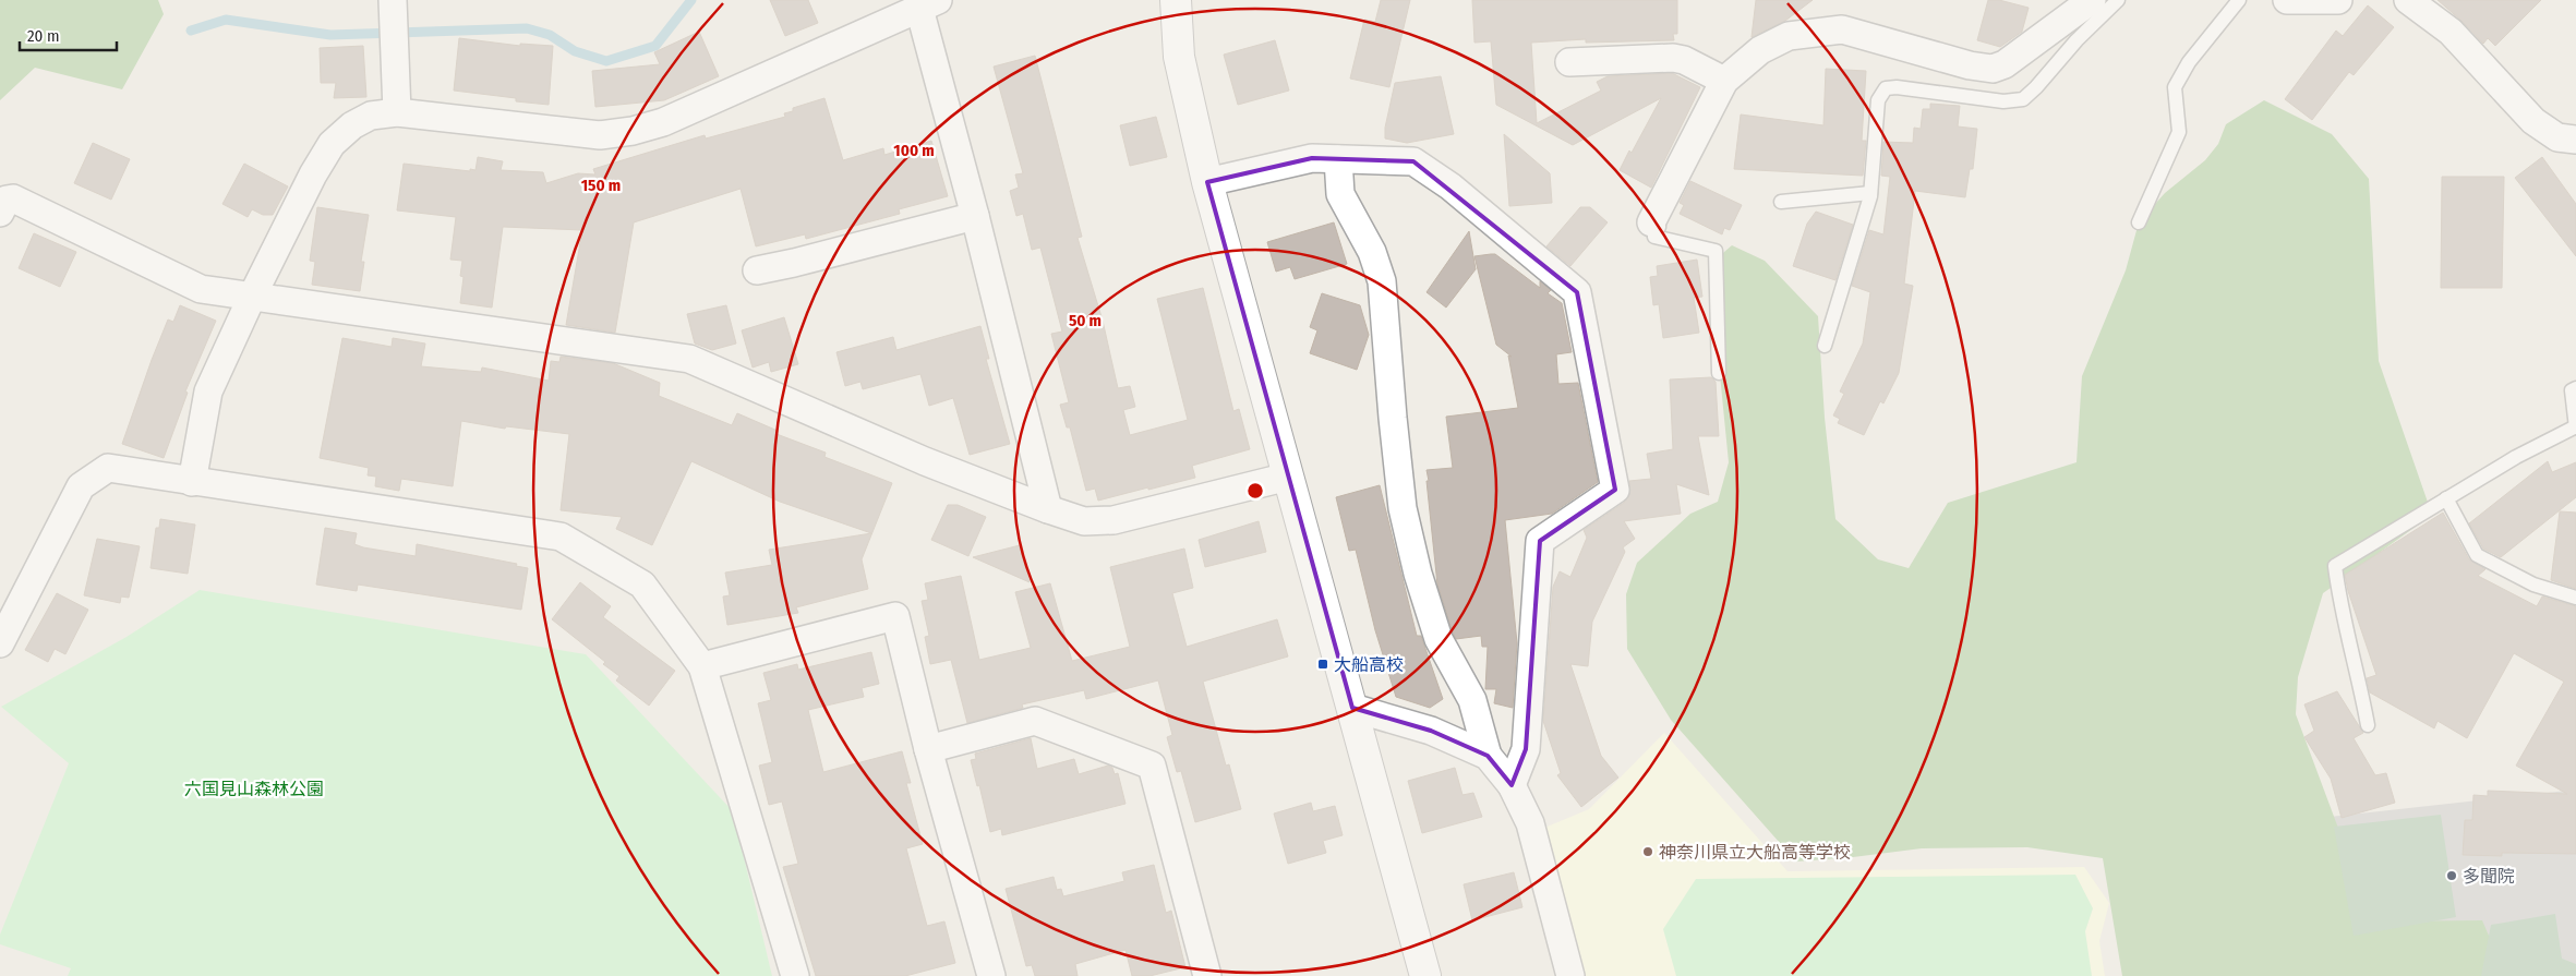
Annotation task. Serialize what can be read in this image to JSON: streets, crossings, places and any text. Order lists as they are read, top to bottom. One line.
{"parks":["六国見山森林公園"],"places":{"transit":["大船高校"],"other":["神奈川県立大船高等学校","多聞院"]},"scale_bar":"20 m","rings":["100 m","150 m","50 m"]}
